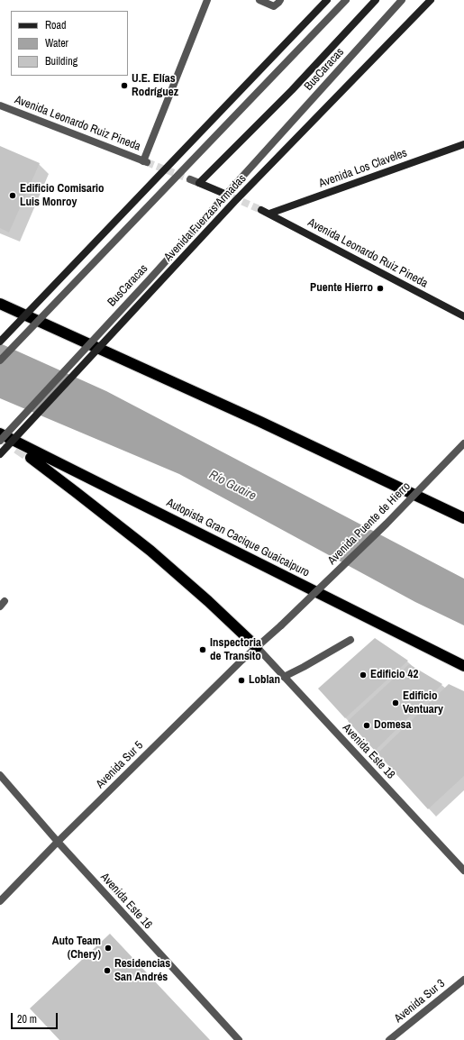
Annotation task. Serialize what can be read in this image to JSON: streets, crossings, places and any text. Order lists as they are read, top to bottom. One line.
{"streets":{"highway":["Autopista Gran Cacique Guaicaipuro"],"main road":["Avenida Leonardo Ruiz Pineda","Avenida Los Claveles","Avenida Fuerzas Armadas"],"street":["BusCaracas","Avenida Puente de Hierro","Avenida Este 18","Avenida Sur 5","Avenida Este 16","Avenida Sur 3"]},"crossings":[["Avenida Leonardo Ruiz Pineda","Avenida Los Claveles"],["Avenida Puente de Hierro","Avenida Este 18"],["Avenida Puente de Hierro","Avenida Sur 5"],["Avenida Este 18","Avenida Sur 5"],["Avenida Sur 5","Avenida Este 16"]],"water":["Río Guaire"],"places":["U.E. Elías Rodríguez","Edificio Comisario Luis Monroy","Puente Hierro","Inspectoria de Transito","Edificio 42","Loblan","Edificio Ventuary","Domesa","Auto Team (Chery)","Residencias San Andrés"],"legend":["Road","Water","Building"],"scale_bar":"20 m"}
